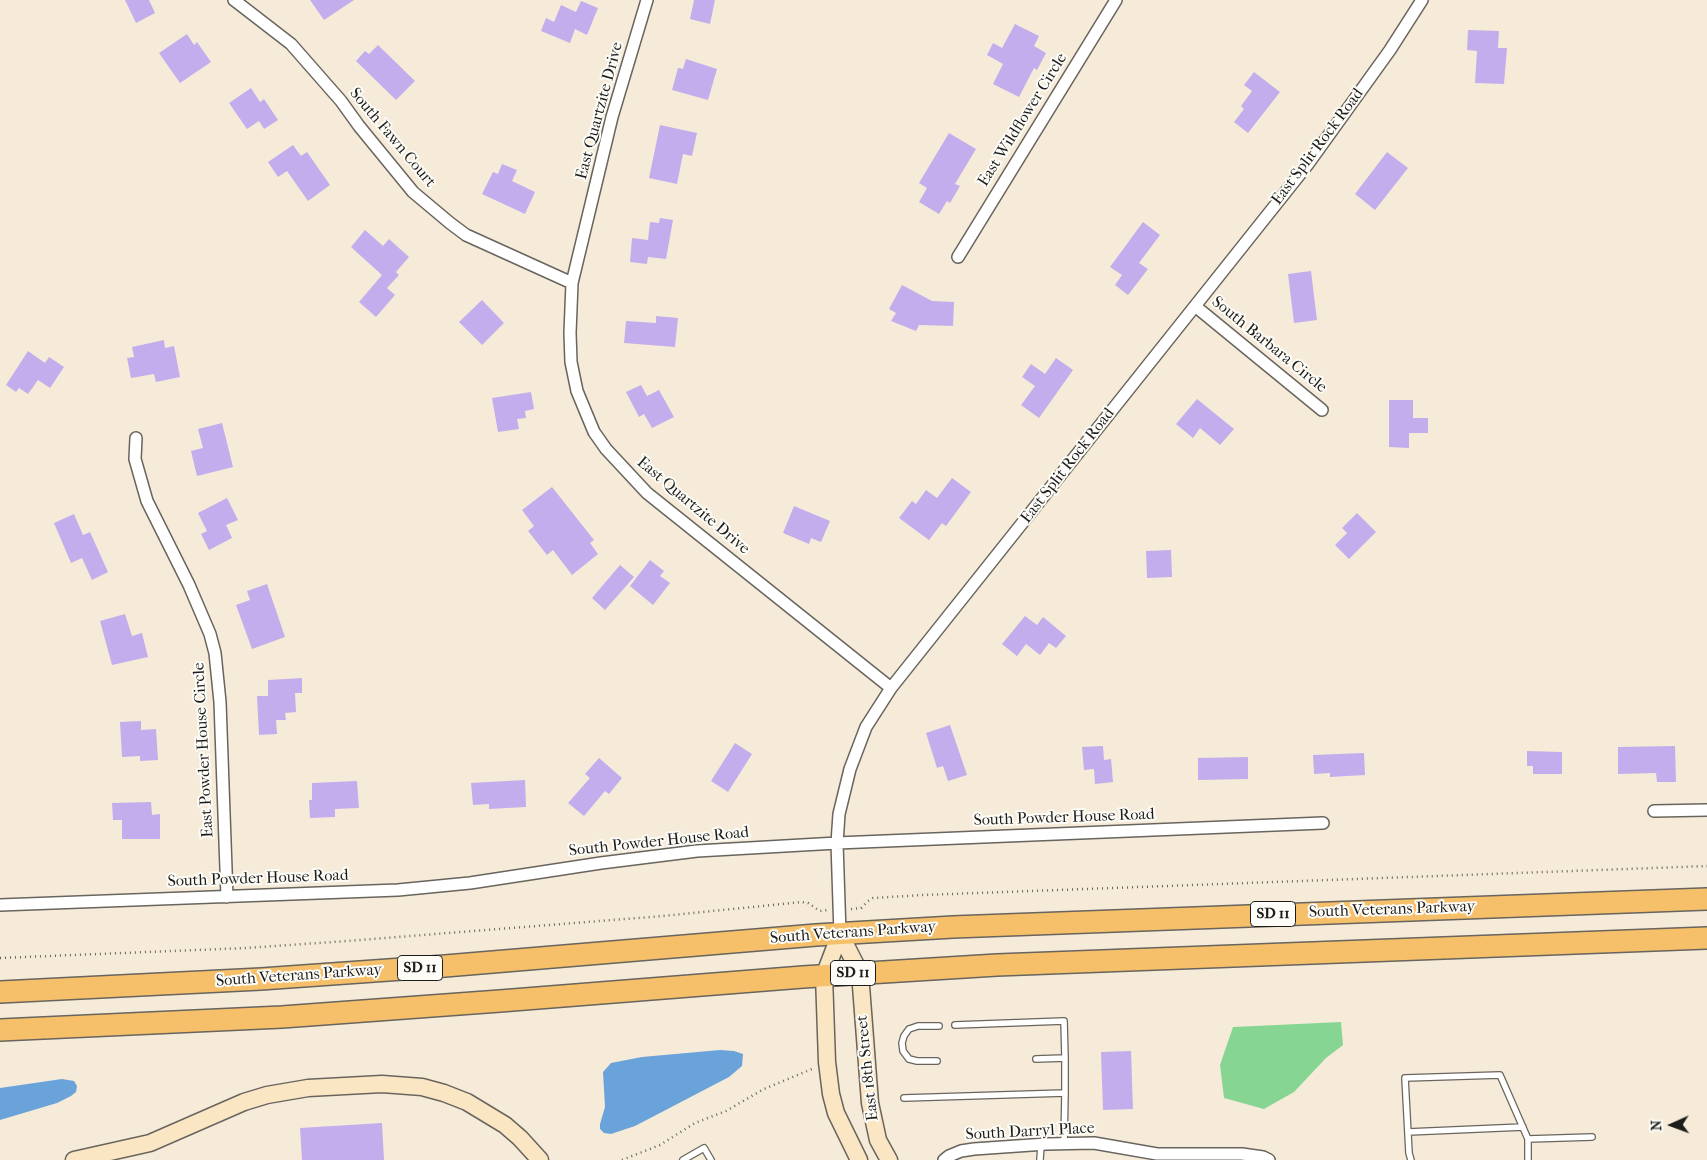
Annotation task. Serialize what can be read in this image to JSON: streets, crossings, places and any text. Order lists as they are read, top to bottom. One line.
{"streets":{"highway":["South Veterans Parkway","SD 11"],"street":["East Quartzite Drive","East Wildflower Circle","South Fawn Court","East Split Rock Road","South Barbara Circle","East Powder House Circle","South Powder House Road","East 18th Street","South Darryl Place"]},"crossings":[["East Quartzite Drive","South Fawn Court"],["East Quartzite Drive","East Split Rock Road"],["East Split Rock Road","South Barbara Circle"],["East Split Rock Road","South Powder House Road"],["East Split Rock Road","South Veterans Parkway"],["East Split Rock Road","SD 11"],["East Split Rock Road","East 18th Street"],["East Powder House Circle","South Powder House Road"],["South Veterans Parkway","East 18th Street"],["SD 11","East 18th Street"]],"north":"left"}
